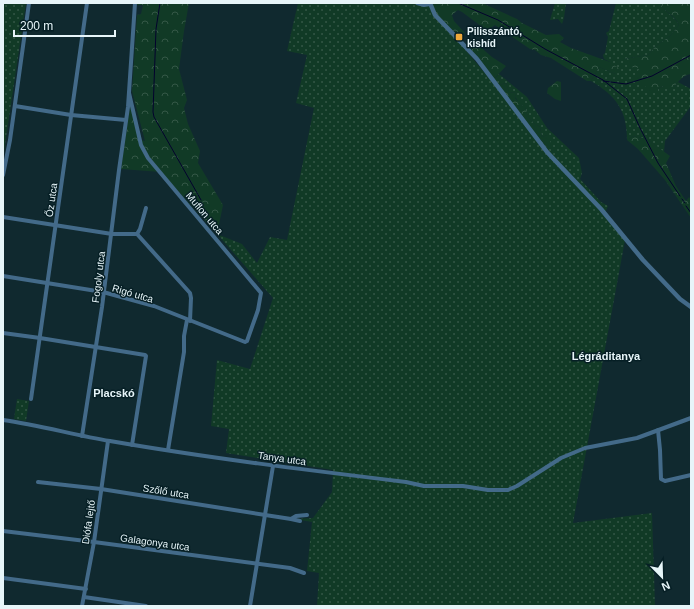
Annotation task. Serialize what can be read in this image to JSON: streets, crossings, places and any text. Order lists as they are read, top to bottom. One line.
{"streets":{"street":["Őz utca","Muflon utca","Fogoly utca","Rigó utca","Tanya utca","Szőlő utca","Diófa lejtő","Galagonya utca"]},"crossings":[["Őz utca","Rigó utca"],["Muflon utca","Fogoly utca"],["Muflon utca","Rigó utca"],["Fogoly utca","Rigó utca"],["Fogoly utca","Tanya utca"],["Tanya utca","Diófa lejtő"],["Szőlő utca","Diófa lejtő"],["Diófa lejtő","Galagonya utca"]],"districts":["Légráditanya","Placskó"],"places":{"transit":["Pilisszántó, kishíd"]},"scale_bar":"200 m","north":"bottom right"}
